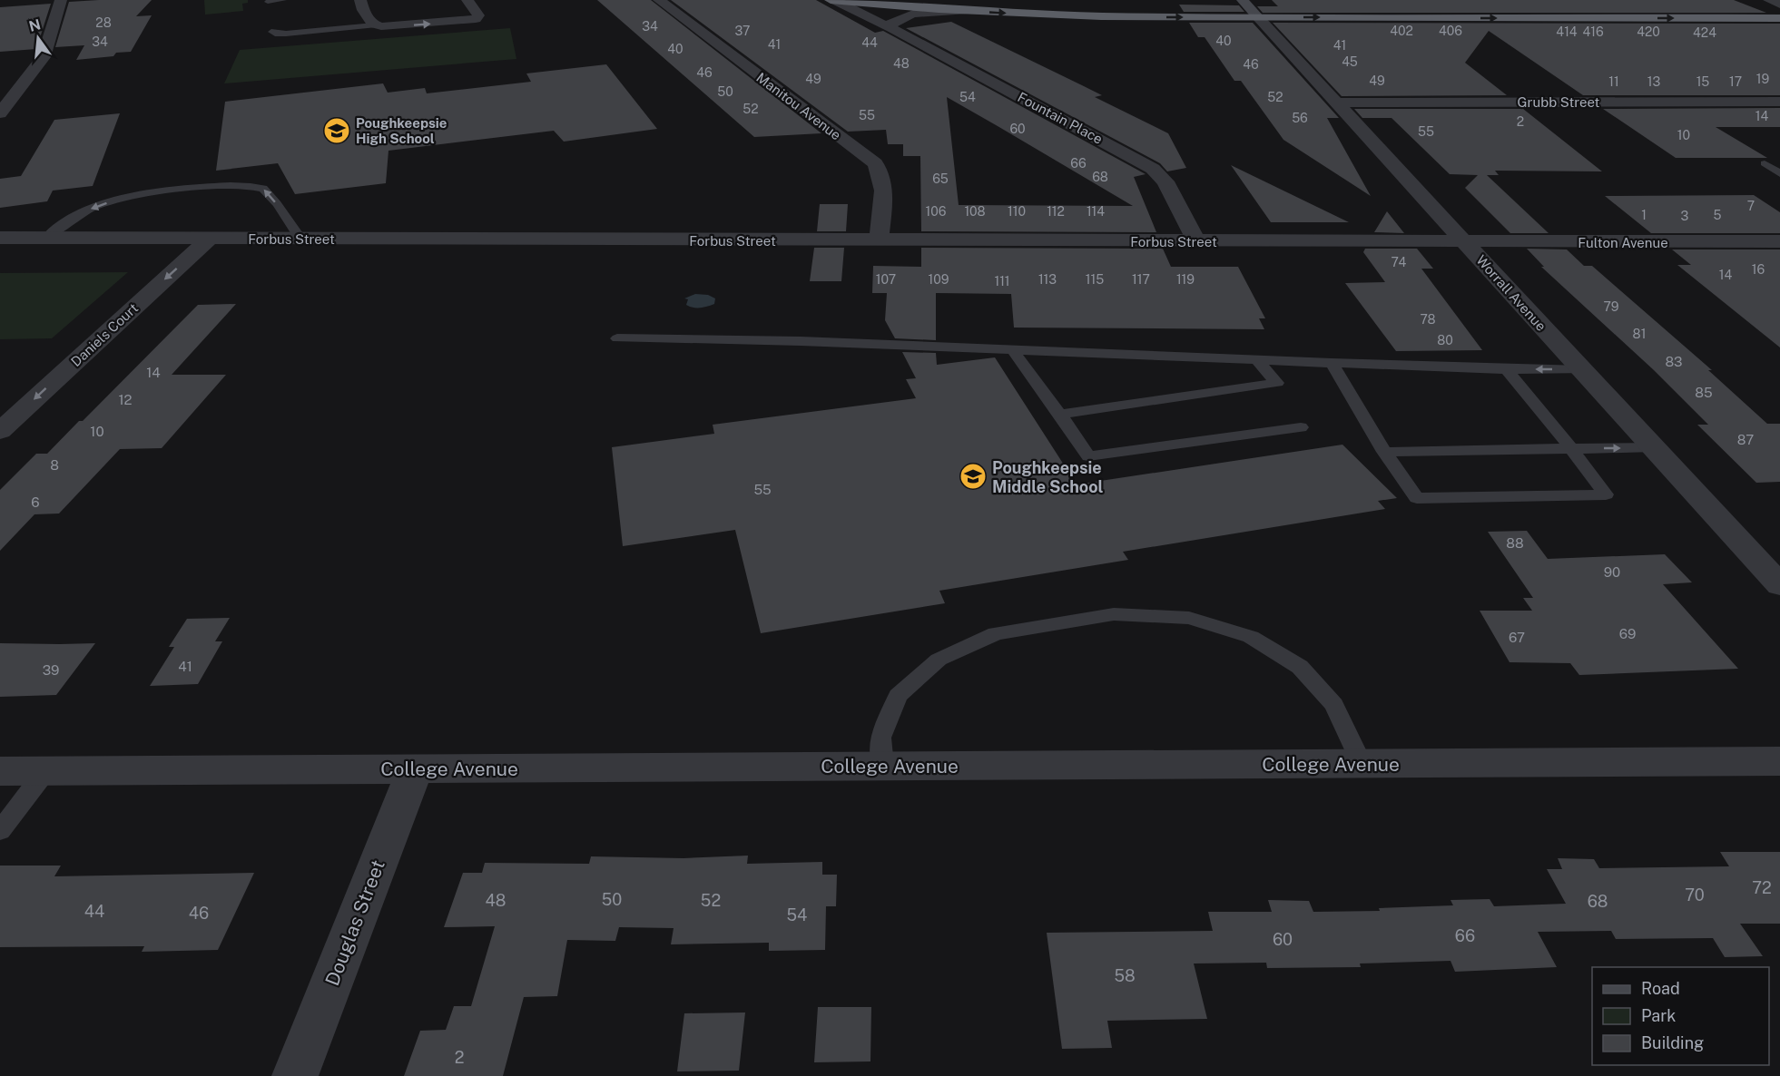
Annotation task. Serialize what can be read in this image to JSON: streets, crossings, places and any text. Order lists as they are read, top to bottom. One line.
{"streets":{"main road":["Worrall Avenue"],"street":["Grubb Street","Manitou Avenue","Fountain Place","Forbus Street","Fulton Avenue","Daniels Court","College Avenue","Douglas Street"]},"crossings":[["Grubb Street","Worrall Avenue"],["Manitou Avenue","Forbus Street"],["Fountain Place","Forbus Street"],["Forbus Street","Fulton Avenue"],["Forbus Street","Worrall Avenue"],["Forbus Street","Daniels Court"],["Fulton Avenue","Worrall Avenue"],["College Avenue","Douglas Street"]],"one_way":["Daniels Court"],"places":{"school or university":["Poughkeepsie High School","Poughkeepsie Middle School"]},"house_numbers":["28","34","37","402","406","414","416","420","424","40","34","44","41","41","40","45","48","46","46","49","19","49","11","13","15","17","50","54","52","52","55","14","56","2","60","55","10","66","68","65","7","106","108","110","112","114","1","5","3","74","16","14","107","109","113","115","117","119","111","79","78","81","80","83","14","85","12","10","87","8","55","6","88","90","69","67","41","39","72","70","50","48","52","68","44","46","54","66","60","58","2"],"legend":["Road","Park","Building"],"north":"top"}
